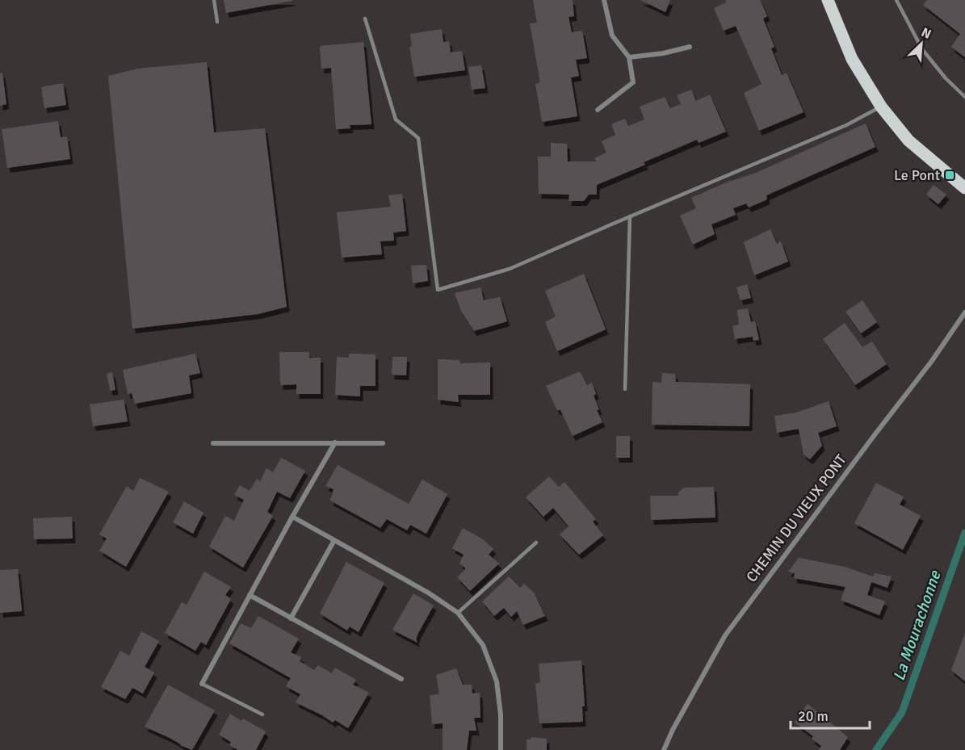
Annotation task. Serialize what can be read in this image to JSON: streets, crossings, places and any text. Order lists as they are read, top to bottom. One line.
{"streets":{"street":["CHEMIN DU VIEUX PONT"]},"water":["La Mourachonne"],"places":{"transit":["Le Pont"]},"scale_bar":"20 m","north":"top right"}
